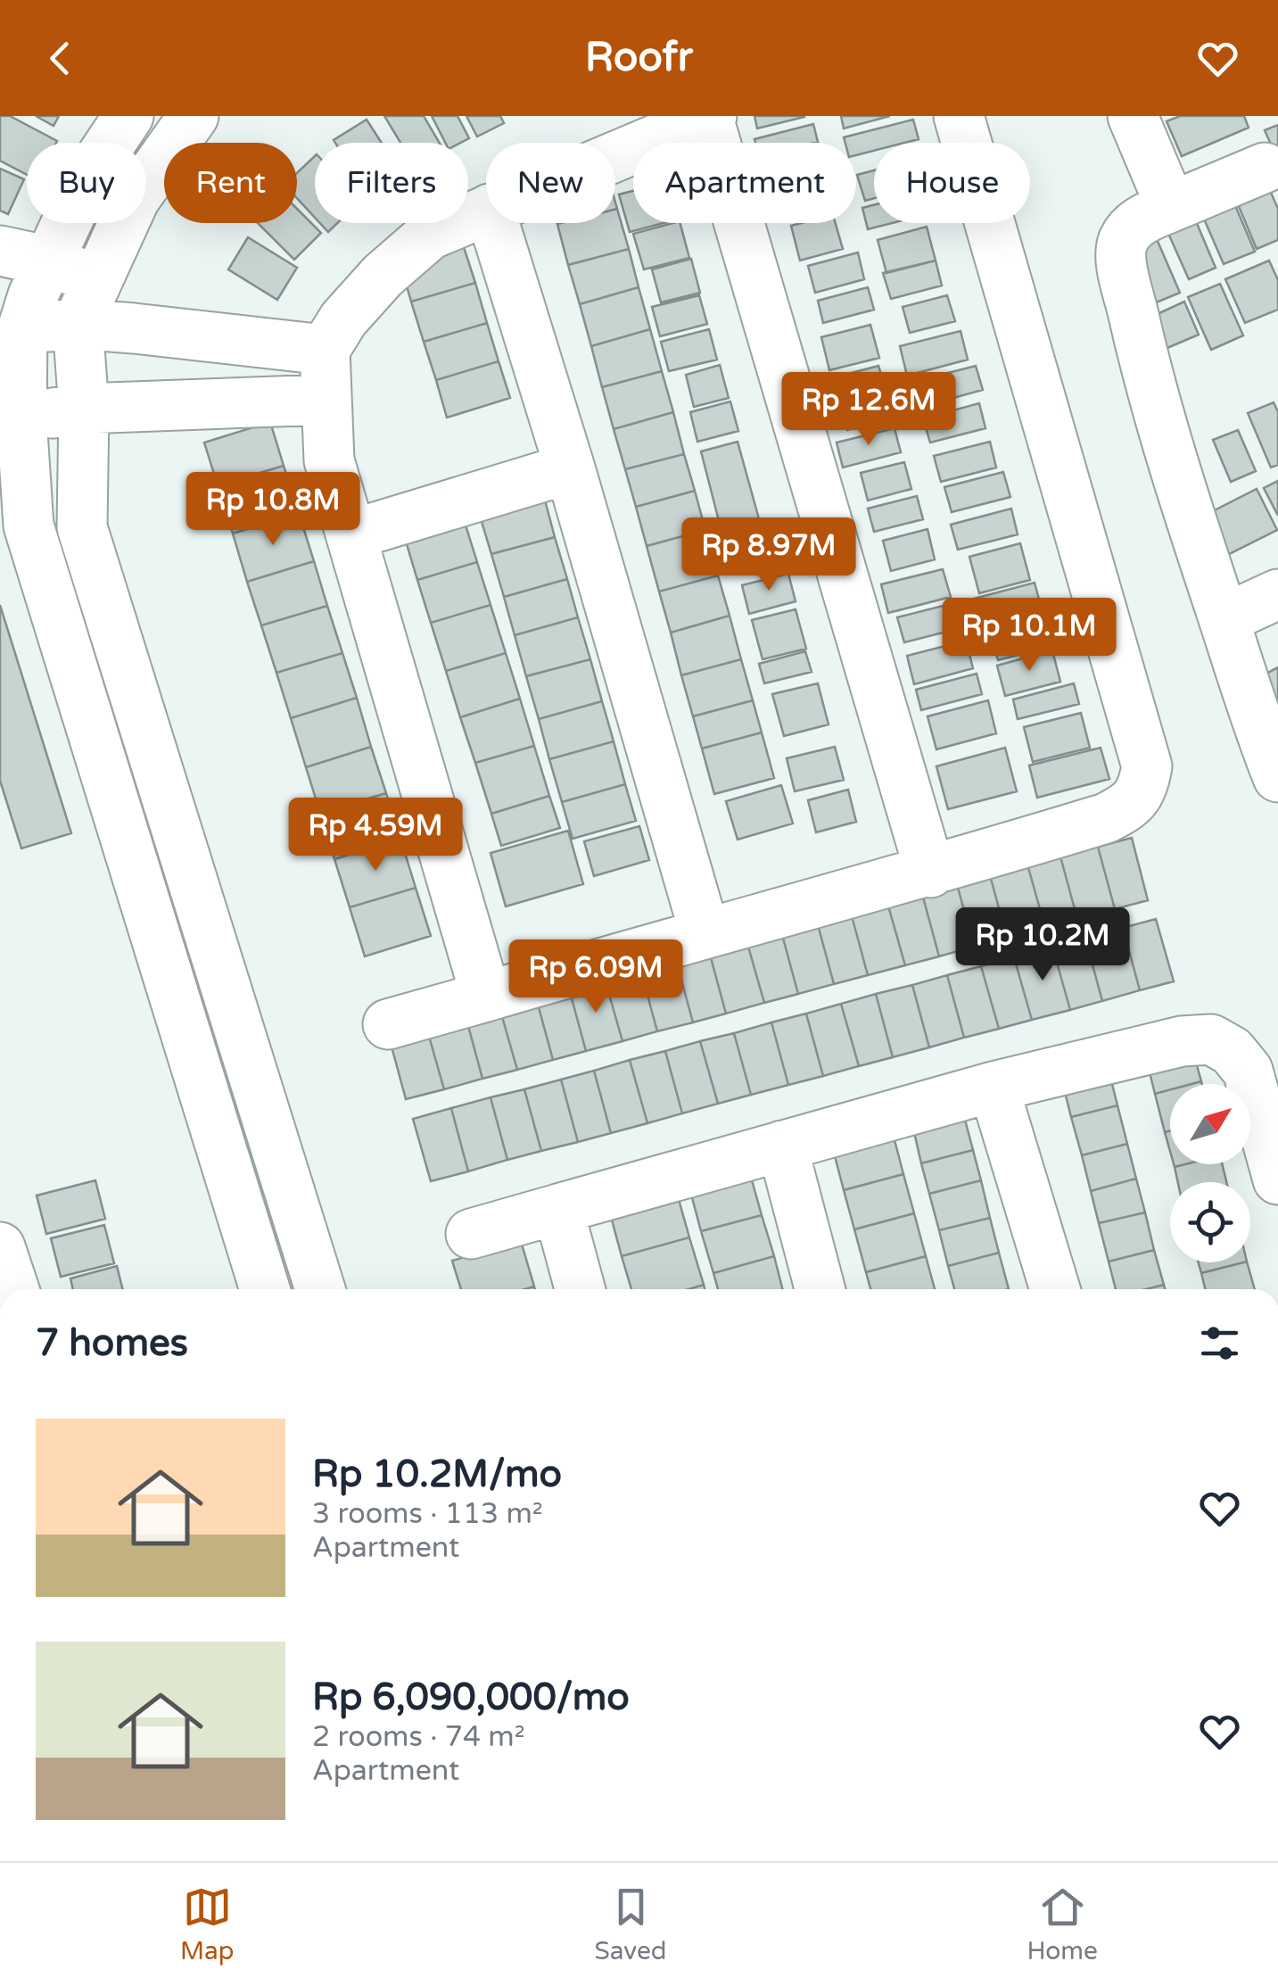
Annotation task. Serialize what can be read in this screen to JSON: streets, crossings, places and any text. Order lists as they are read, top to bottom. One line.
{"north":"top right","page":{"header":"Roofr","chip":["Buy","Rent","Filters","New","Apartment","House"],"price":["Rp 12.6M","Rp 10.8M","Rp 8.97M","Rp 10.1M","Rp 4.59M","Rp 10.2M","Rp 6.09M"],"heading":"7 homes","list":[{"name":"Rp 10.2M/mo","note":"3 rooms · 113 m² · Apartment"},{"name":"Rp 6,090,000/mo","note":"2 rooms · 74 m² · Apartment"}],"tabs":["Map","Saved","Home"]}}
